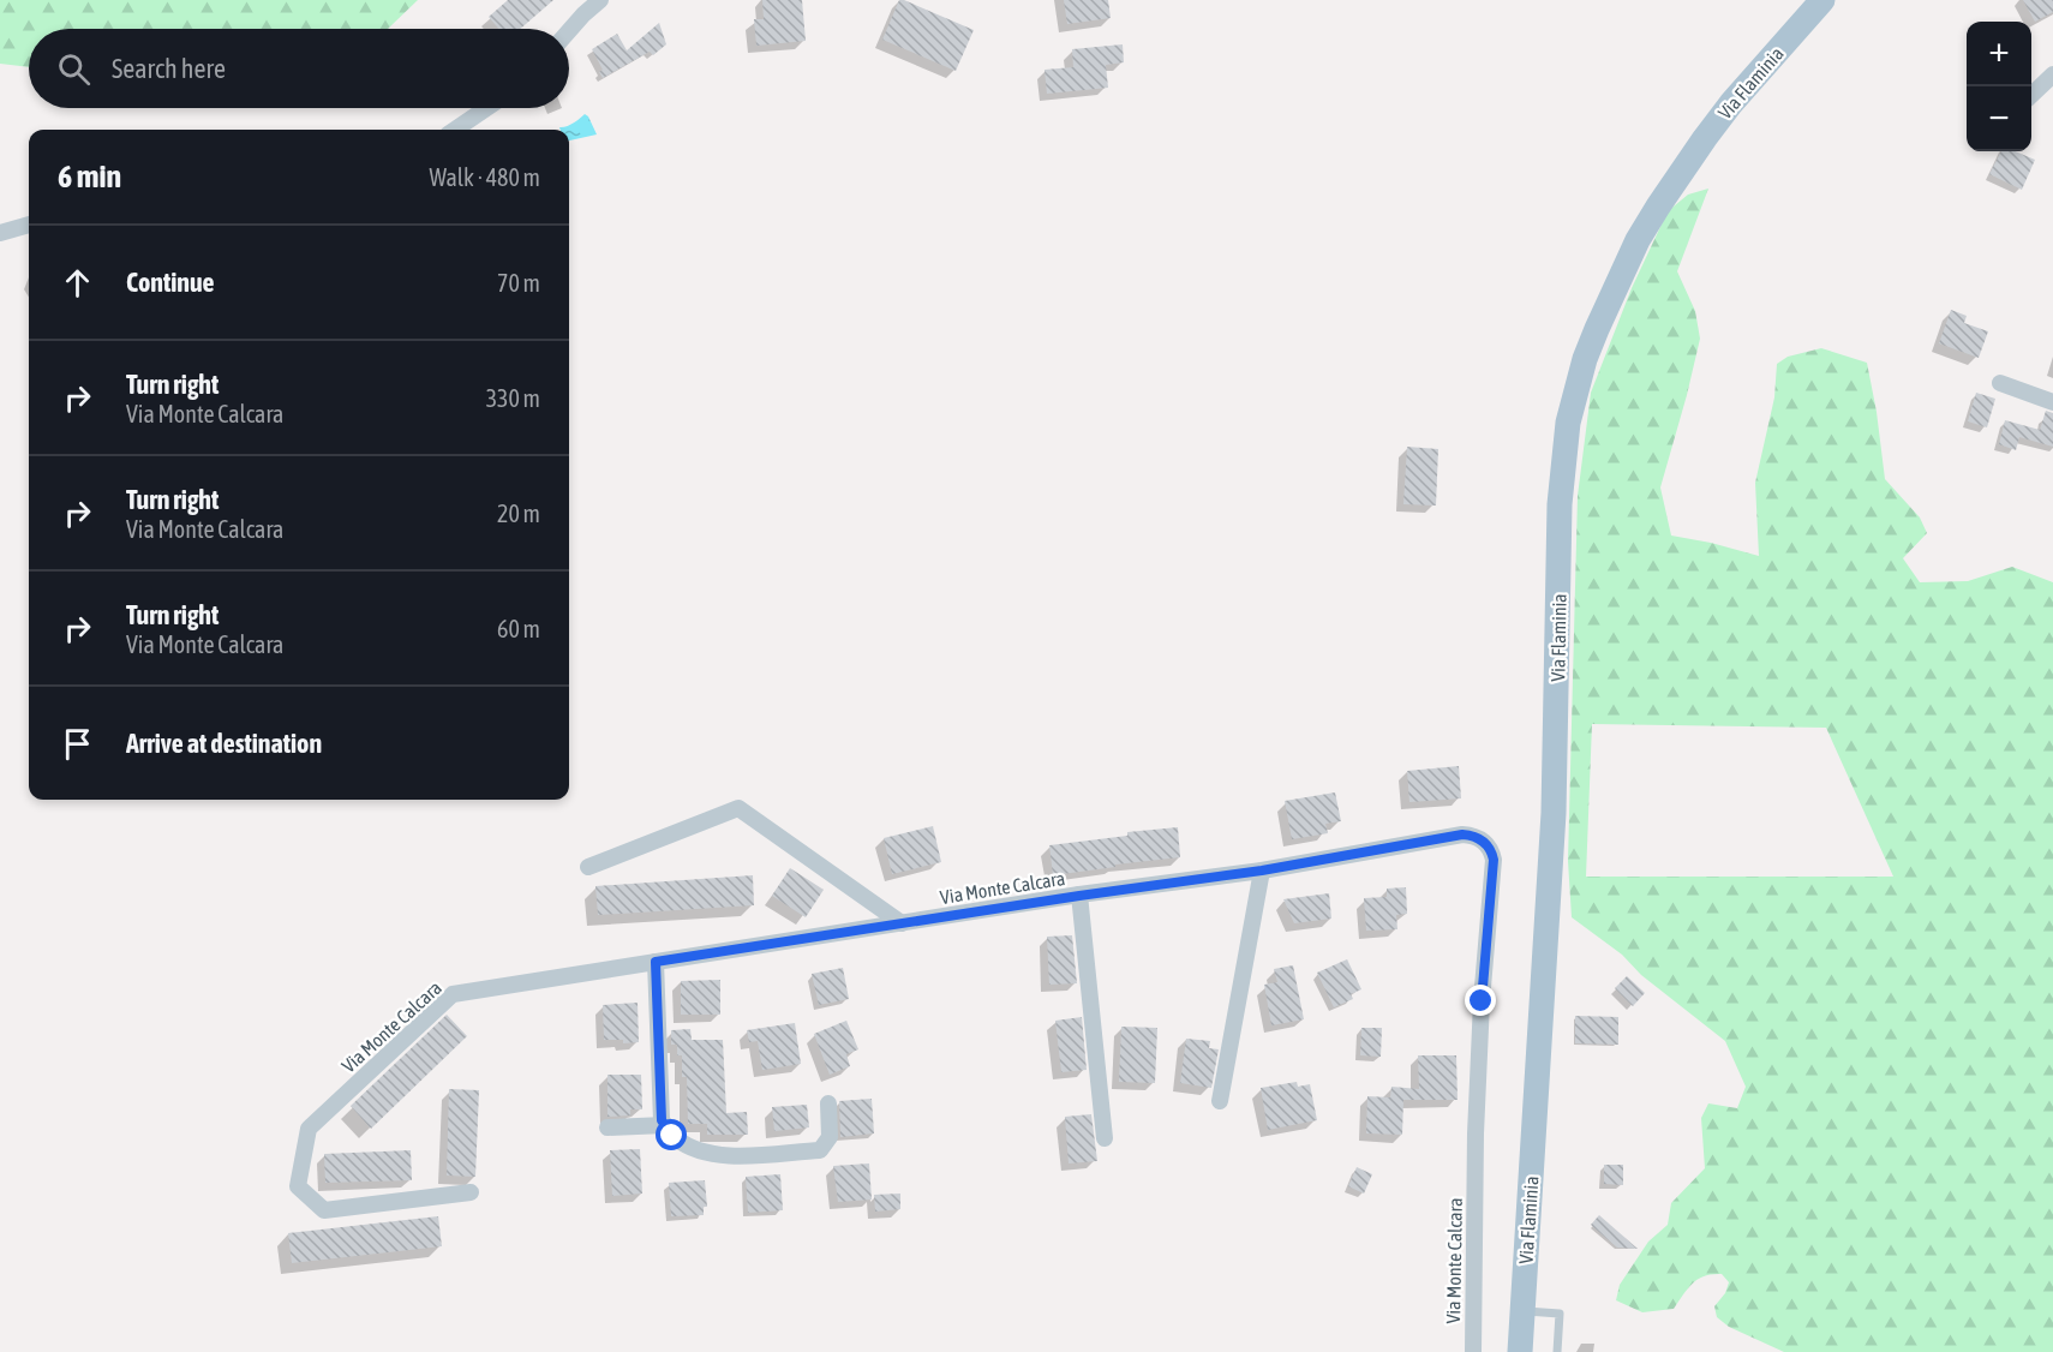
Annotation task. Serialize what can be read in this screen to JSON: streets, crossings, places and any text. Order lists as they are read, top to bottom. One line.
{"streets":{"main road":["Via Flaminia"],"street":["Via Monte Calcara"]},"page":{"map_buttons":["+","−"],"search":"Search here","heading":["6 min","Walk · 480 m"],"list":[["Continue","70 m"],["Turn right","Via Monte Calcara","330 m"],["Turn right","Via Monte Calcara","20 m"],["Turn right","Via Monte Calcara","60 m"],"Arrive at destination"]}}
